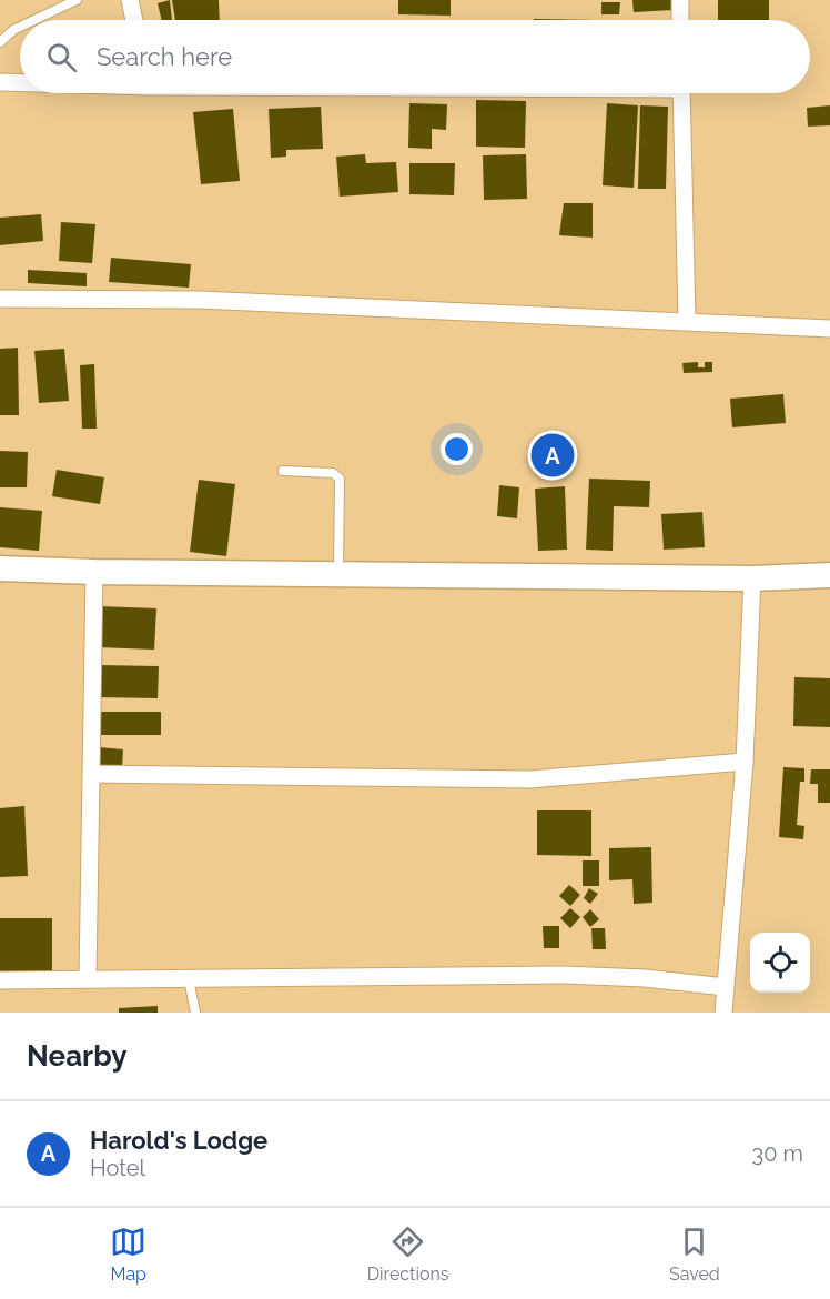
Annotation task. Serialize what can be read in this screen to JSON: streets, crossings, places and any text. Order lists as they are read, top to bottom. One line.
{"page":{"search":"Search here","pins":"A","heading":"Nearby","list":[{"mark":"A","name":"Harold's Lodge","note":"Hotel","value":"30 m"}],"nav":["Map","Directions","Saved"]}}
